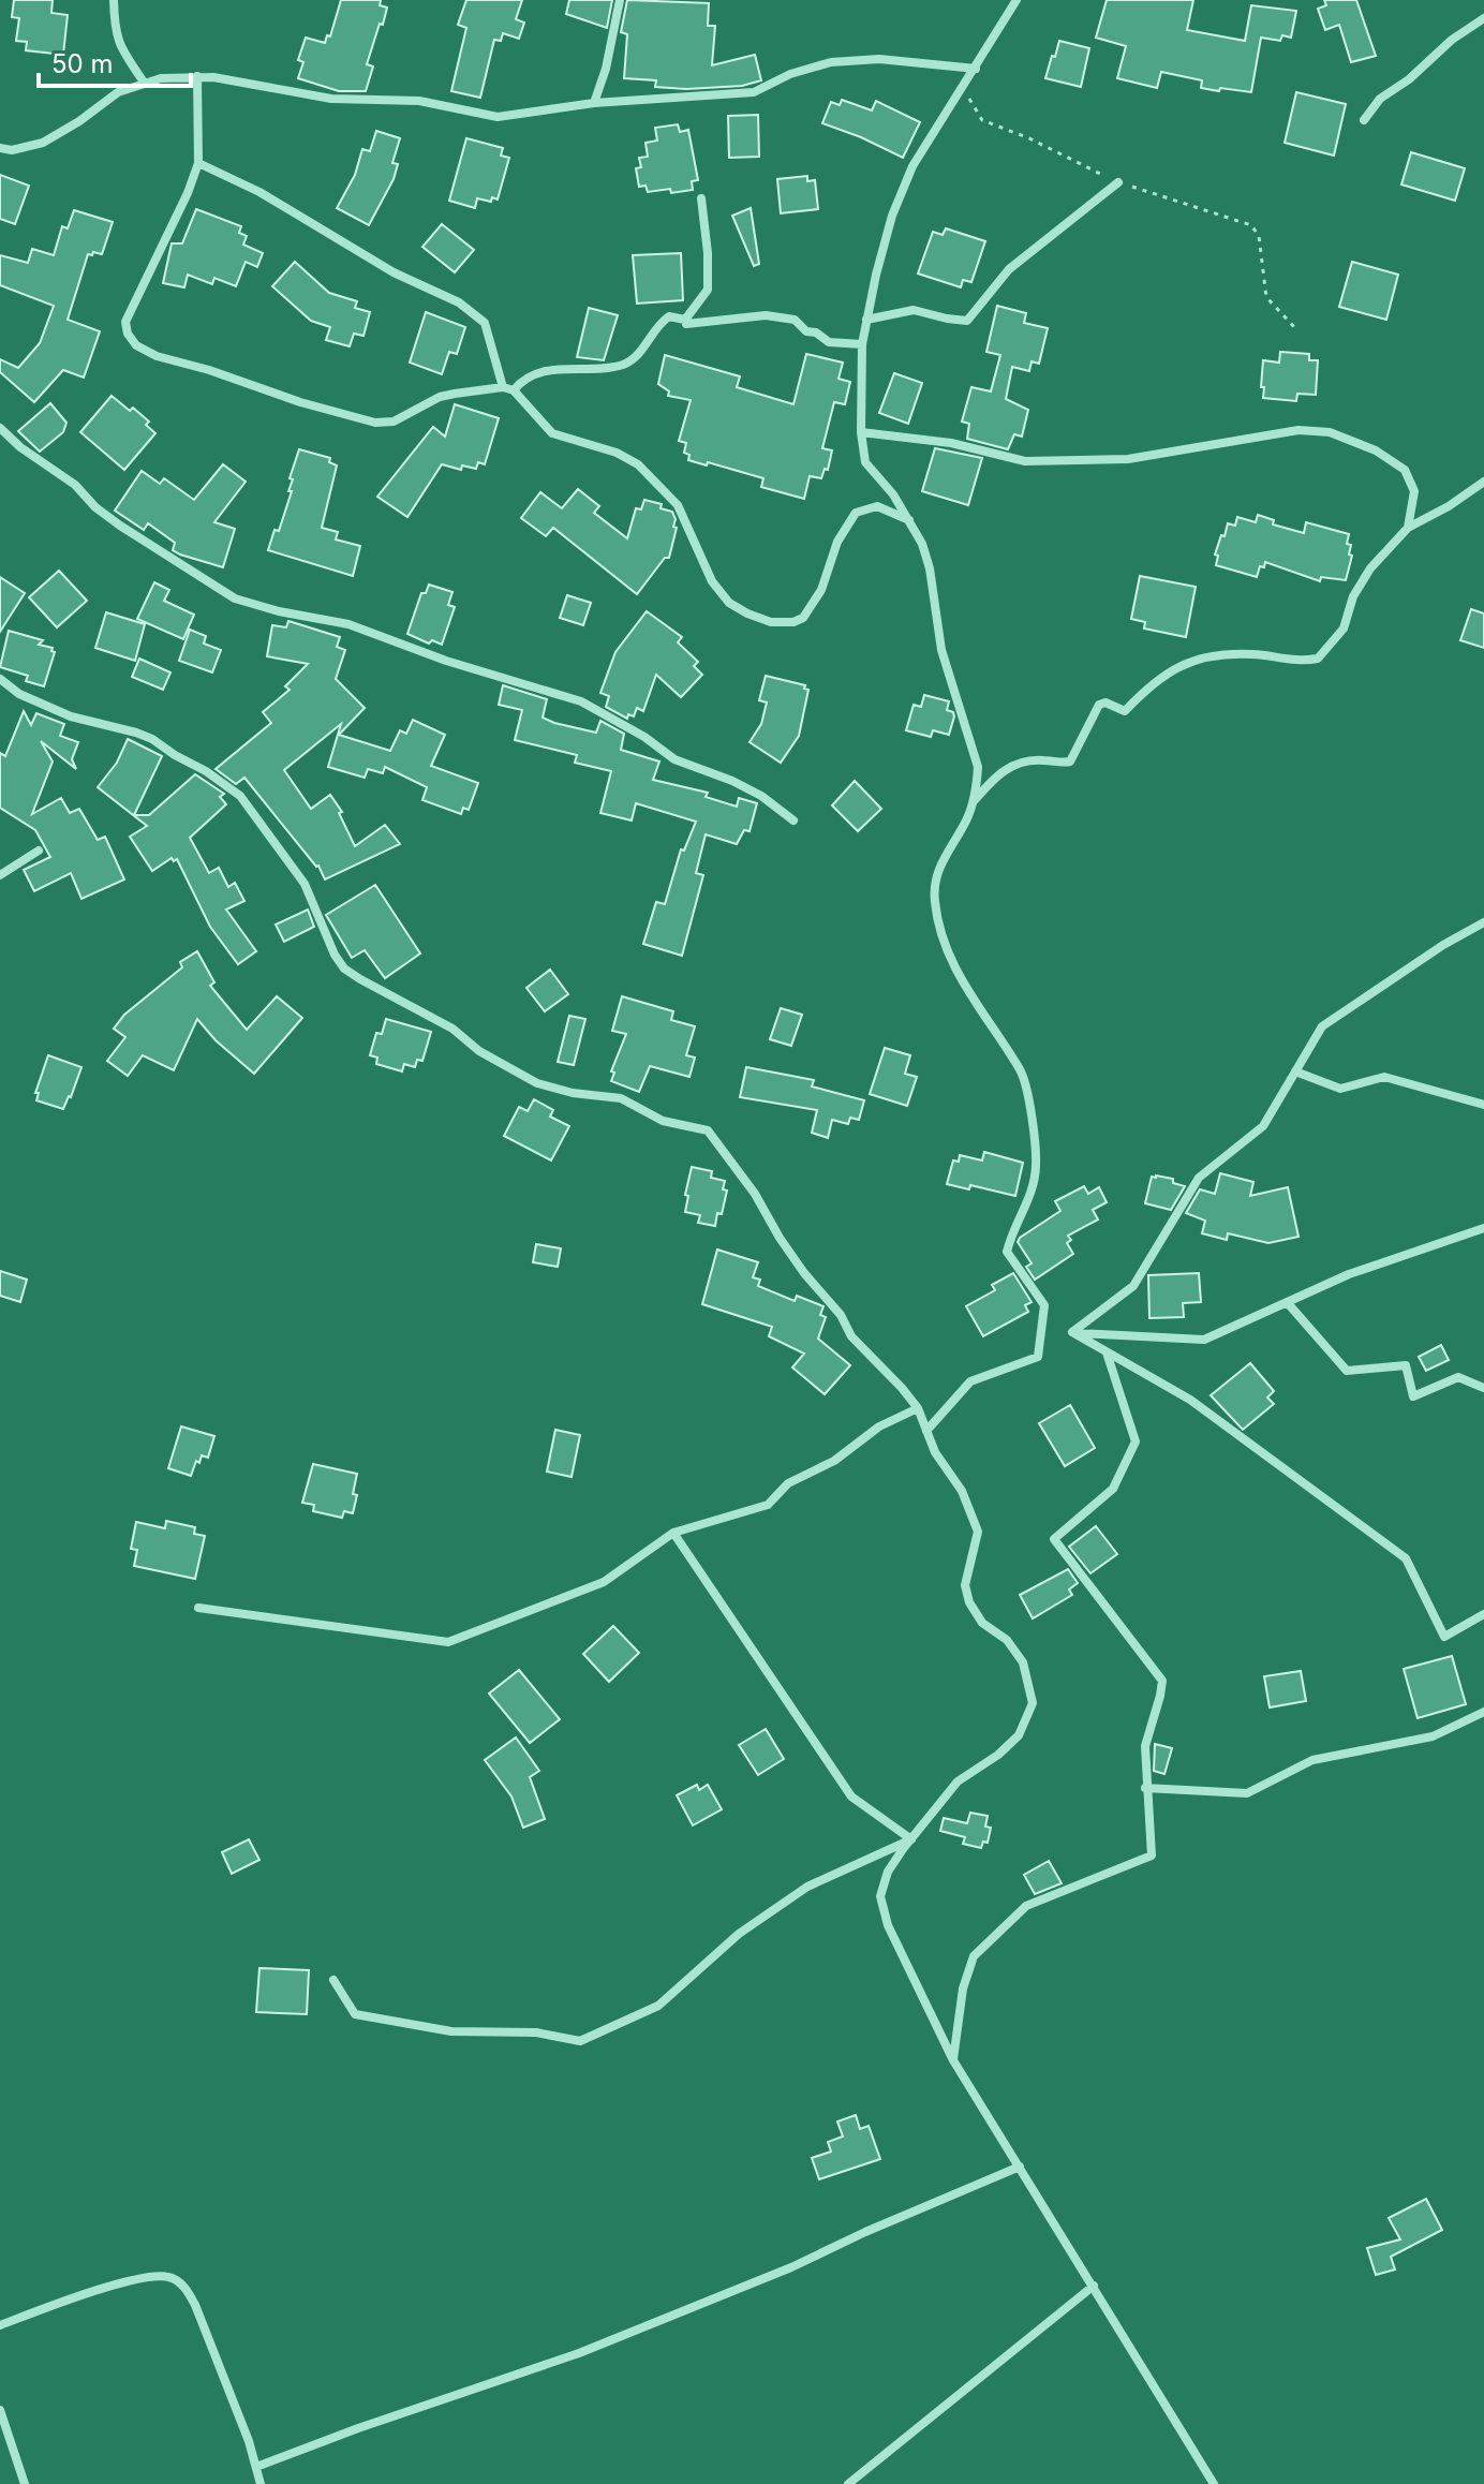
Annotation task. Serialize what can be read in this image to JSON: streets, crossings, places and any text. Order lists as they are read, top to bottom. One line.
{"scale_bar":"50 m"}
